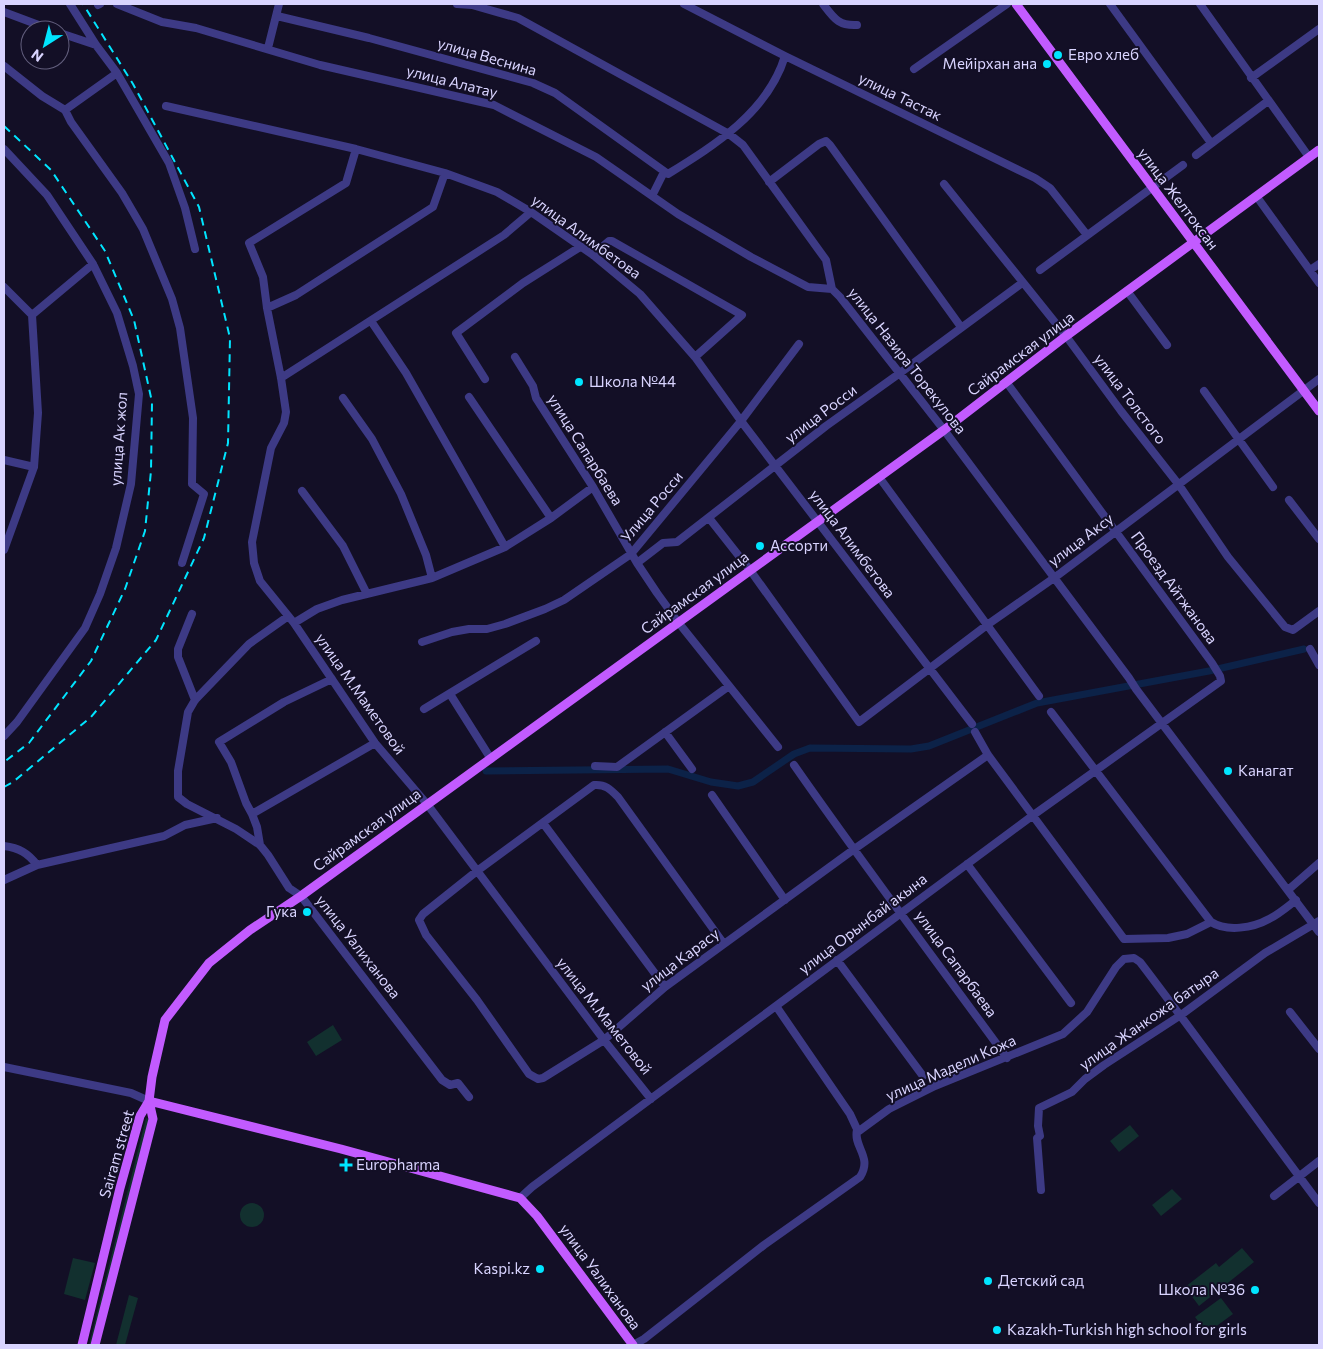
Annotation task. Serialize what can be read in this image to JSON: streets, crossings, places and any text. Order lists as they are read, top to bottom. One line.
{"streets":{"main road":["улица Желтоксан","Сайрамская улица","улица Уалиханова","Sairam street"],"street":["улица Веснина","улица Алатау","улица Тастак","улица Алимбетова","улица Назира Торекулова","улица Толстого","улица Росси","улица Ак жол","улица Сапарбаева","Улица Росси","улица Аксу","Проезд Айтжанова","улица М.Маметовой","улица Орынбай акына","улица Карасу","улица Жанкожа батыра","улица Мадели Кожа"]},"crossings":[["улица Алатау","улица Назира Торекулова"],["улица Желтоксан","Сайрамская улица"],["улица Желтоксан","улица Аксу"],["улица Алимбетова","Сайрамская улица"],["улица Алимбетова","улица Росси"],["улица Алимбетова","Улица Росси"],["улица Алимбетова","улица Аксу"],["улица Алимбетова","улица М.Маметовой"],["улица Алимбетова","улица Орынбай акына"],["улица Алимбетова","улица Карасу"],["Сайрамская улица","улица Назира Торекулова"],["Сайрамская улица","улица Толстого"],["Сайрамская улица","улица Сапарбаева"],["Сайрамская улица","улица Аксу"],["Сайрамская улица","Проезд Айтжанова"],["Сайрамская улица","улица М.Маметовой"],["Сайрамская улица","улица Уалиханова"],["Сайрамская улица","Sairam street"],["улица Назира Торекулова","улица Росси"],["улица Назира Торекулова","улица Аксу"],["улица Назира Торекулова","улица Орынбай акына"],["улица Назира Торекулова","улица Жанкожа батыра"],["улица Толстого","улица Росси"],["улица Толстого","улица Аксу"],["улица Росси","улица Сапарбаева"],["улица Сапарбаева","Улица Росси"],["улица Сапарбаева","улица Орынбай акына"],["улица Сапарбаева","улица Карасу"],["улица Сапарбаева","улица Мадели Кожа"],["улица Аксу","Проезд Айтжанова"],["Проезд Айтжанова","улица Орынбай акына"],["улица М.Маметовой","улица Орынбай акына"],["улица М.Маметовой","улица Уалиханова"],["улица М.Маметовой","улица Карасу"],["улица Орынбай акына","улица Уалиханова"],["улица Жанкожа батыра","улица Мадели Кожа"]],"places":{"other":["Евро хлеб","Мейірхан ана","Школа №44","Ассорти","Канагат","Гука","Kaspi.kz","Детский сад","Школа №36","Kazakh-Turkish high school for girls"],"health":["Europharma"]},"north":"bottom left"}
